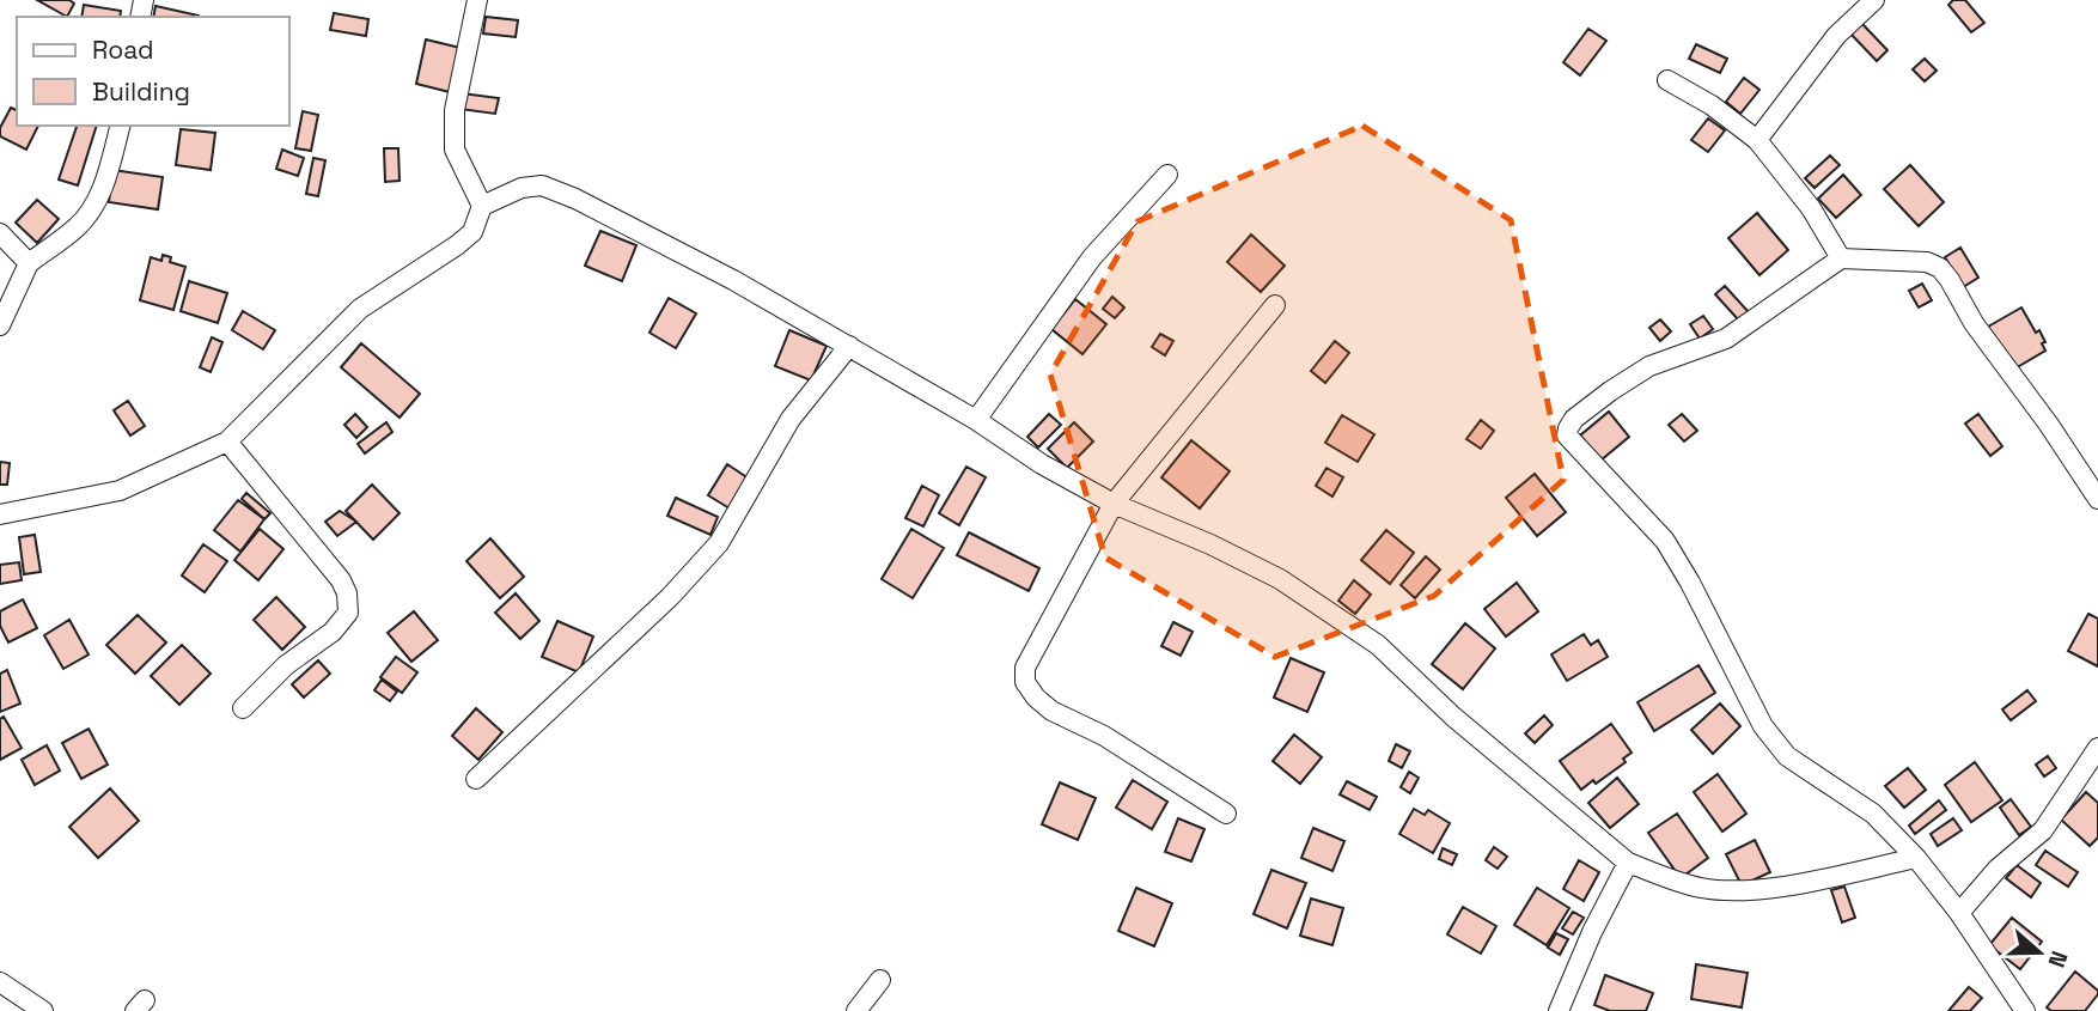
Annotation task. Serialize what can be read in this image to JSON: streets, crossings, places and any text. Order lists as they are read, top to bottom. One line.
{"legend":["Road","Building"],"north":"right"}
